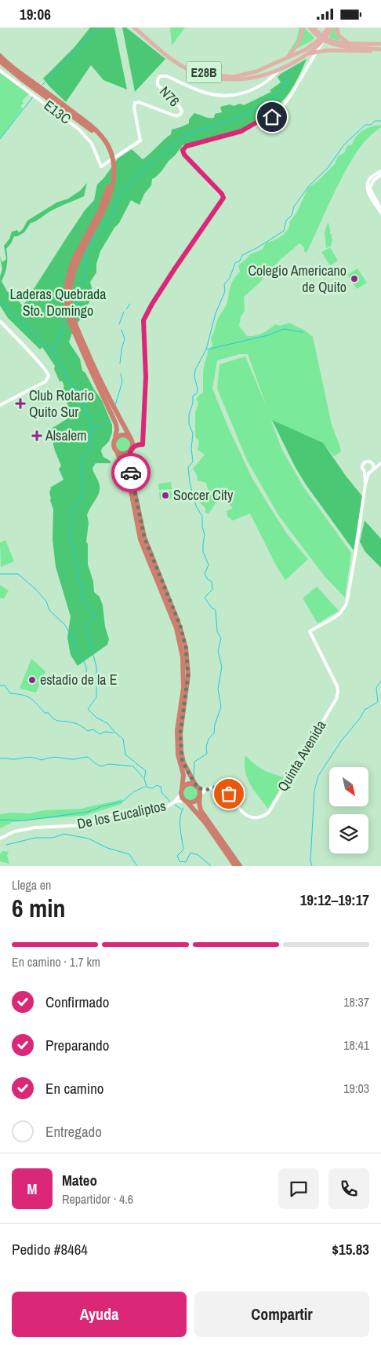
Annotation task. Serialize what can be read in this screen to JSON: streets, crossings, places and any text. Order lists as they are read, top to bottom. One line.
{"streets":{"main road":["E28B"],"street":["N76","E13C","Quinta Avenida","De los Eucaliptos"]},"crossings":[["E28B","N76"],["N76","E13C"],["Quinta Avenida","De los Eucaliptos"]],"parks":["Laderas Quebrada Sto. Domingo"],"places":{"other":["Colegio Americano de Quito","Soccer City","estadio de la E"],"health":["Club Rotario Quito Sur","Alsalem"]},"north":"bottom right","page":{"status":"19:06","heading":["6 min","Llega en","19:12–19:17"],"panel":["Mateo","Repartidor · 4.6","Pedido #8464","$15.83"],"bar":"En camino · 1.7 km","list":[["Confirmado","18:37"],["Preparando","18:41"],["En camino","19:03"],"Entregado"],"round":"M","buttons":["Ayuda","Compartir"]}}
